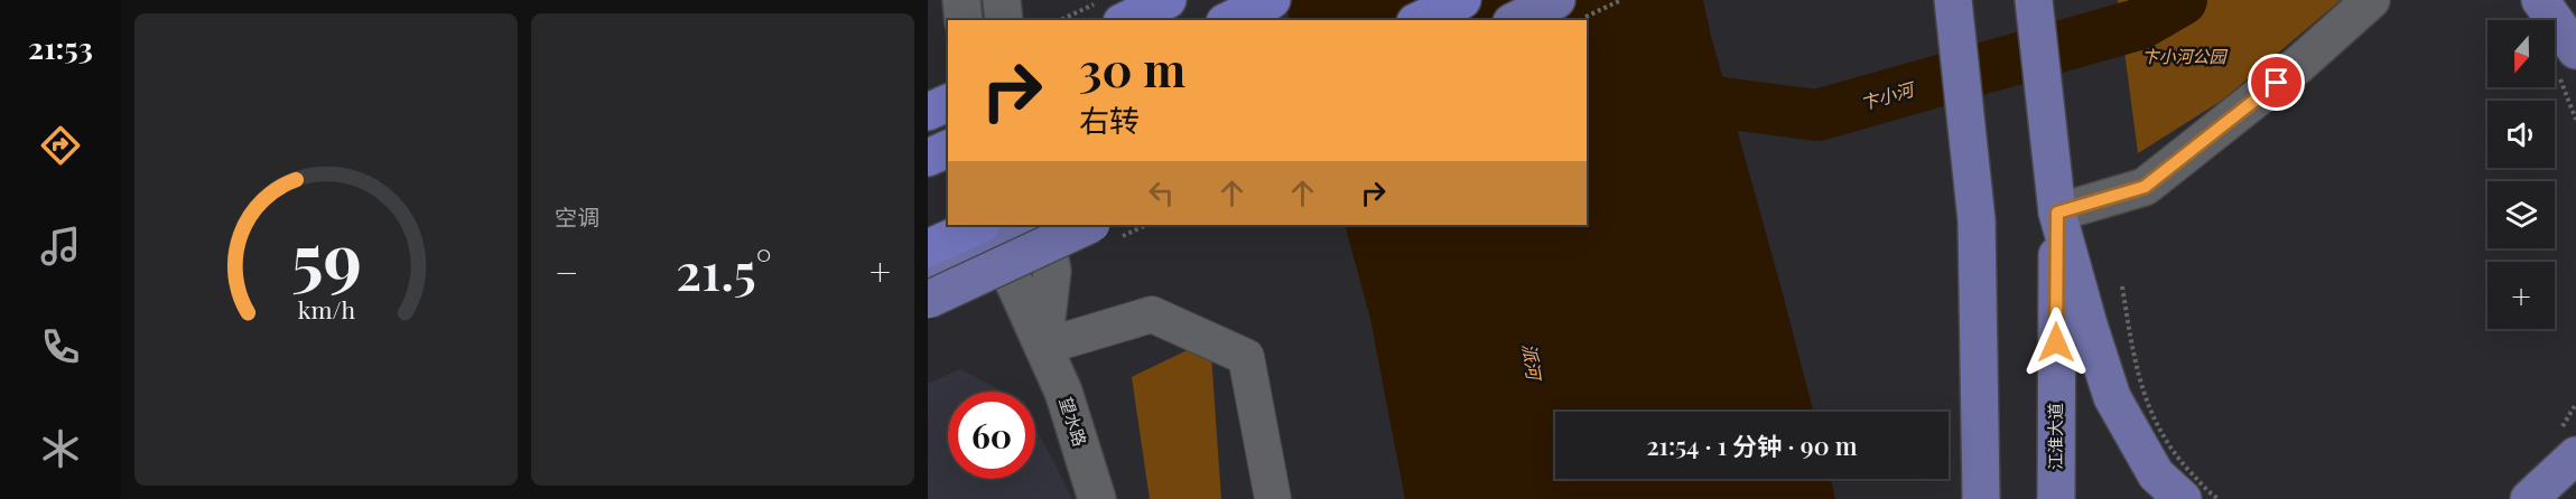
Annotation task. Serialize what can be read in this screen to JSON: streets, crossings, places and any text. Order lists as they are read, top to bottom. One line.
{"streets":{"main road":["江淮大道"],"street":["望水路"]},"water":["卞小河","派河"],"parks":["卞小河公园"],"north":"bottom","page":{"tabs":"21:53","tile":"空调","map_buttons":"+","turn":["30 m","右转"],"heat":["−","21.5°","+"],"limit":"60","trip":"21:54 · 1 分钟 · 90 m","gauge":["59","km/h"]}}
